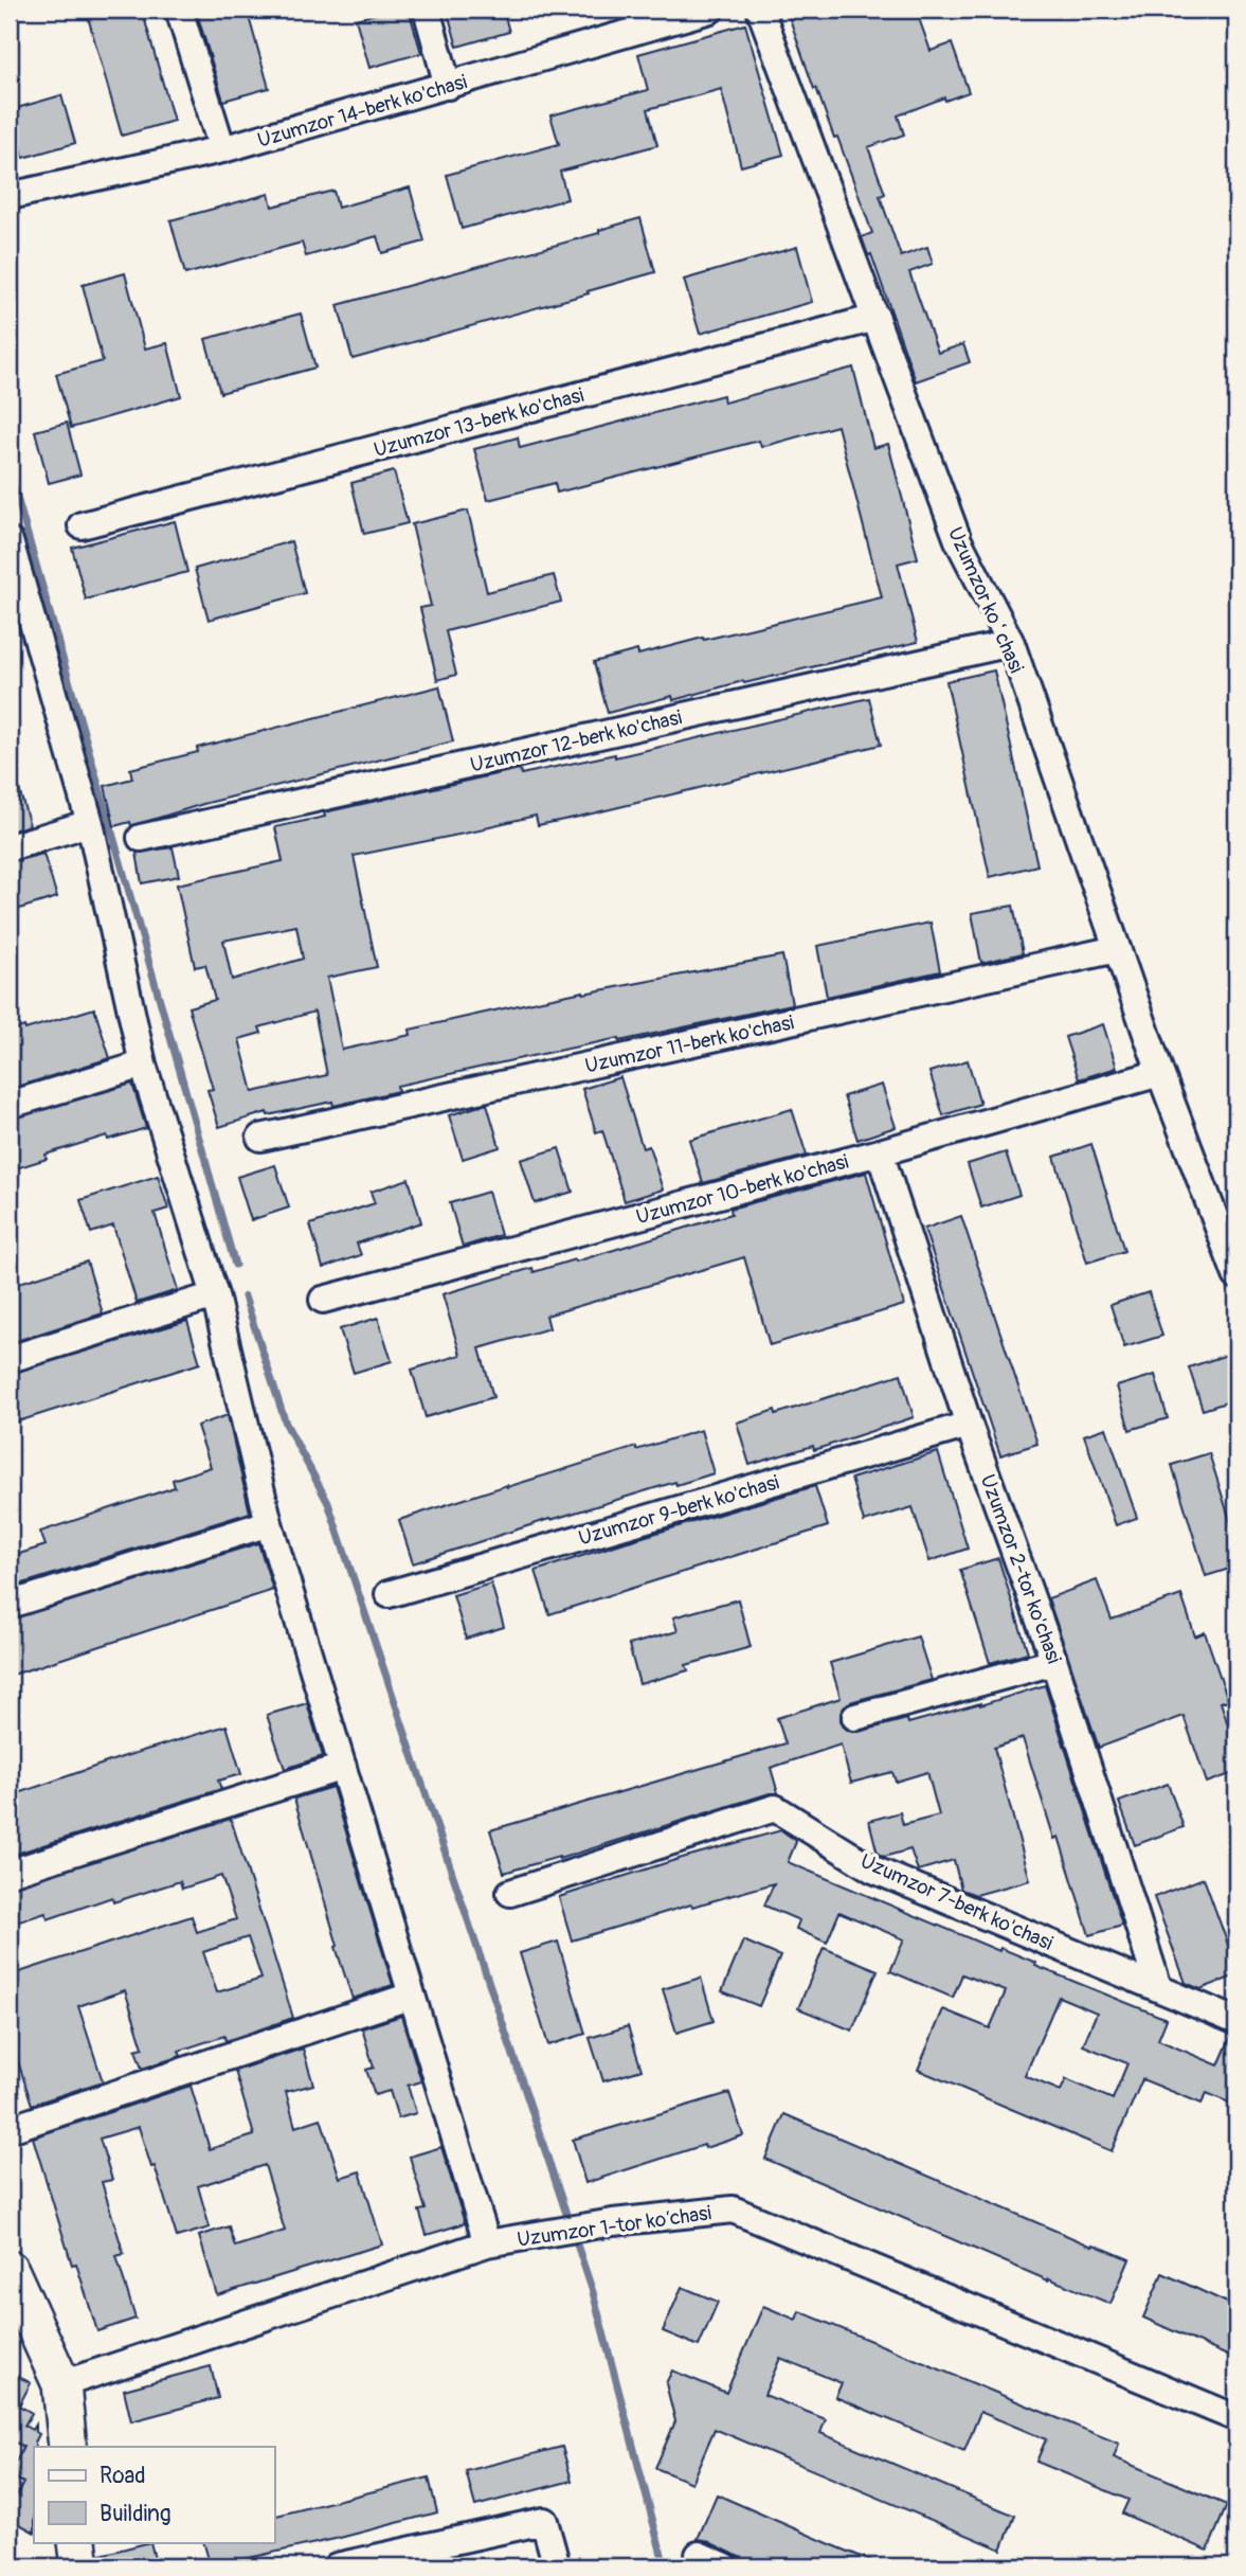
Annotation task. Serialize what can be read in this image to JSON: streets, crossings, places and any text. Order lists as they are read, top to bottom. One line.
{"streets":{"street":["Uzumzor 14-berk ko'chasi","Uzumzor 13-berk ko'chasi","Uzumzor koʻchasi","Uzumzor 12-berk ko'chasi","Uzumzor 11-berk ko'chasi","Uzumzor 10-berk ko'chasi","Uzumzor 9-berk ko'chasi","Uzumzor 2-tor ko'chasi","Uzumzor 7-berk ko'chasi","Uzumzor 1-tor ko‘chasi"]},"crossings":[["Uzumzor 13-berk ko'chasi","Uzumzor koʻchasi"],["Uzumzor koʻchasi","Uzumzor 12-berk ko'chasi"],["Uzumzor koʻchasi","Uzumzor 11-berk ko'chasi"],["Uzumzor koʻchasi","Uzumzor 10-berk ko'chasi"],["Uzumzor 10-berk ko'chasi","Uzumzor 2-tor ko'chasi"],["Uzumzor 9-berk ko'chasi","Uzumzor 2-tor ko'chasi"],["Uzumzor 2-tor ko'chasi","Uzumzor 7-berk ko'chasi"]],"legend":["Road","Building"]}
